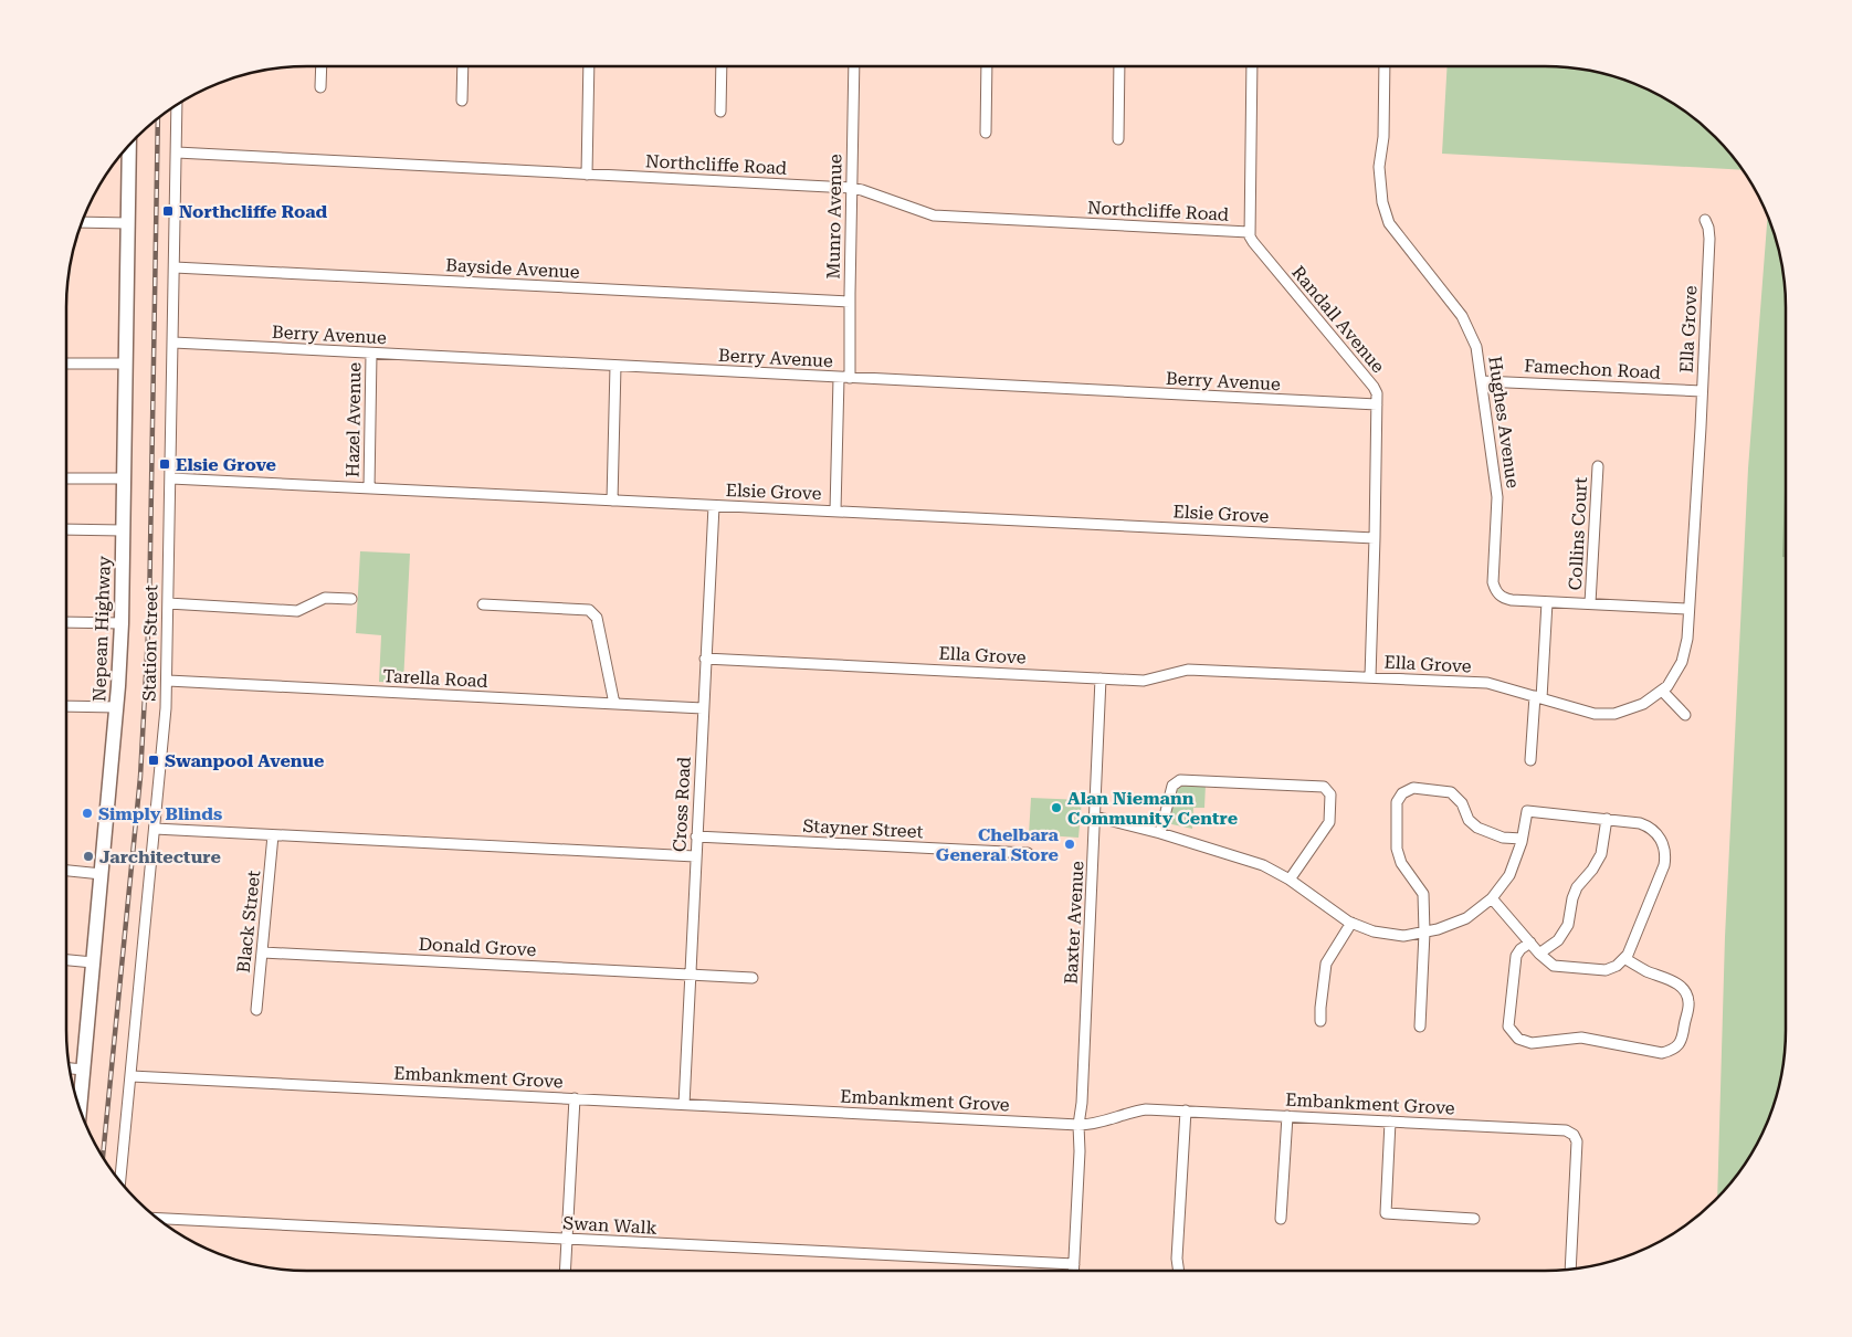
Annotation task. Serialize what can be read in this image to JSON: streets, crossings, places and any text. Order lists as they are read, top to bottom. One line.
{"streets":{"highway":["Nepean Highway"],"street":["Northcliffe Road","Munro Avenue","Bayside Avenue","Randall Avenue","Ella Grove","Berry Avenue","Famechon Road","Hazel Avenue","Hughes Avenue","Elsie Grove","Collins Court","Station Street","Tarella Road","Cross Road","Stayner Street","Black Street","Baxter Avenue","Donald Grove","Embankment Grove","Swan Walk"]},"crossings":[["Northcliffe Road","Munro Avenue"],["Northcliffe Road","Randall Avenue"],["Northcliffe Road","Station Street"],["Munro Avenue","Bayside Avenue"],["Munro Avenue","Berry Avenue"],["Bayside Avenue","Station Street"],["Randall Avenue","Ella Grove"],["Randall Avenue","Berry Avenue"],["Randall Avenue","Elsie Grove"],["Ella Grove","Famechon Road"],["Ella Grove","Hughes Avenue"],["Ella Grove","Cross Road"],["Ella Grove","Baxter Avenue"],["Berry Avenue","Hazel Avenue"],["Berry Avenue","Station Street"],["Famechon Road","Hughes Avenue"],["Hazel Avenue","Elsie Grove"],["Hughes Avenue","Collins Court"],["Elsie Grove","Station Street"],["Elsie Grove","Cross Road"],["Station Street","Tarella Road"],["Station Street","Embankment Grove"],["Tarella Road","Cross Road"],["Cross Road","Stayner Street"],["Cross Road","Donald Grove"],["Cross Road","Embankment Grove"],["Black Street","Donald Grove"],["Baxter Avenue","Embankment Grove"],["Baxter Avenue","Swan Walk"]],"places":{"transit":["Northcliffe Road","Elsie Grove","Swanpool Avenue"],"other":["Alan Niemann Community Centre","Simply Blinds","Chelbara General Store","Jarchitecture"]}}
